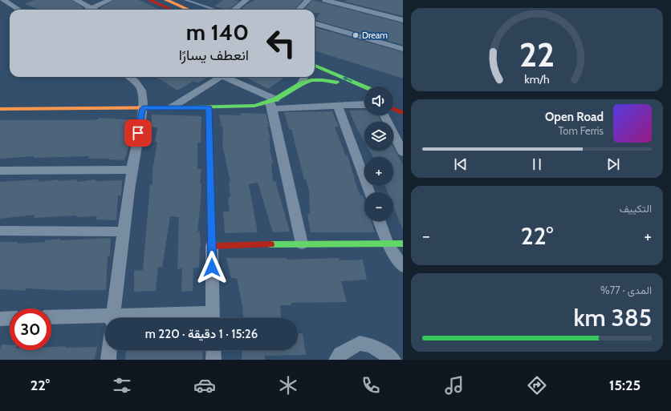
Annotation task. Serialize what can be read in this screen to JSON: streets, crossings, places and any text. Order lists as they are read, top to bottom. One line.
{"places":["Dream"],"page":{"turn":["140 m","انعطف يسارًا"],"map_buttons":["+","−"],"song":["Open Road","Tom Ferris"],"tile":["التكييف",["المدى · 77%","385 km"]],"heat":["−","22°","+"],"limit":"30","trip":"15:26 · 1 دقيقة · 220 m","tabs":["15:25","22°"],"gauge":["22","km/h"]}}
